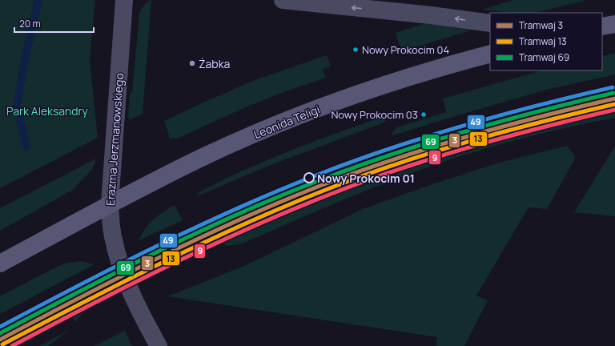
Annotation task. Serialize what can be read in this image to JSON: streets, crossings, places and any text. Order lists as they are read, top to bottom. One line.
{"streets":{"street":["Leonida Teligi","Erazma Jerzmanowskiego"]},"crossings":[["Leonida Teligi","Erazma Jerzmanowskiego"]],"parks":["Park Aleksandry"],"places":["Nowy Prokocim 04","Żabka","Nowy Prokocim 03","Nowy Prokocim 01"],"lines":["transit line 49","tram line 69","tram line 3","tram line 13","transit line 9"],"legend":["Tramwaj 3","Tramwaj 13","Tramwaj 69"],"scale_bar":"20 m"}
